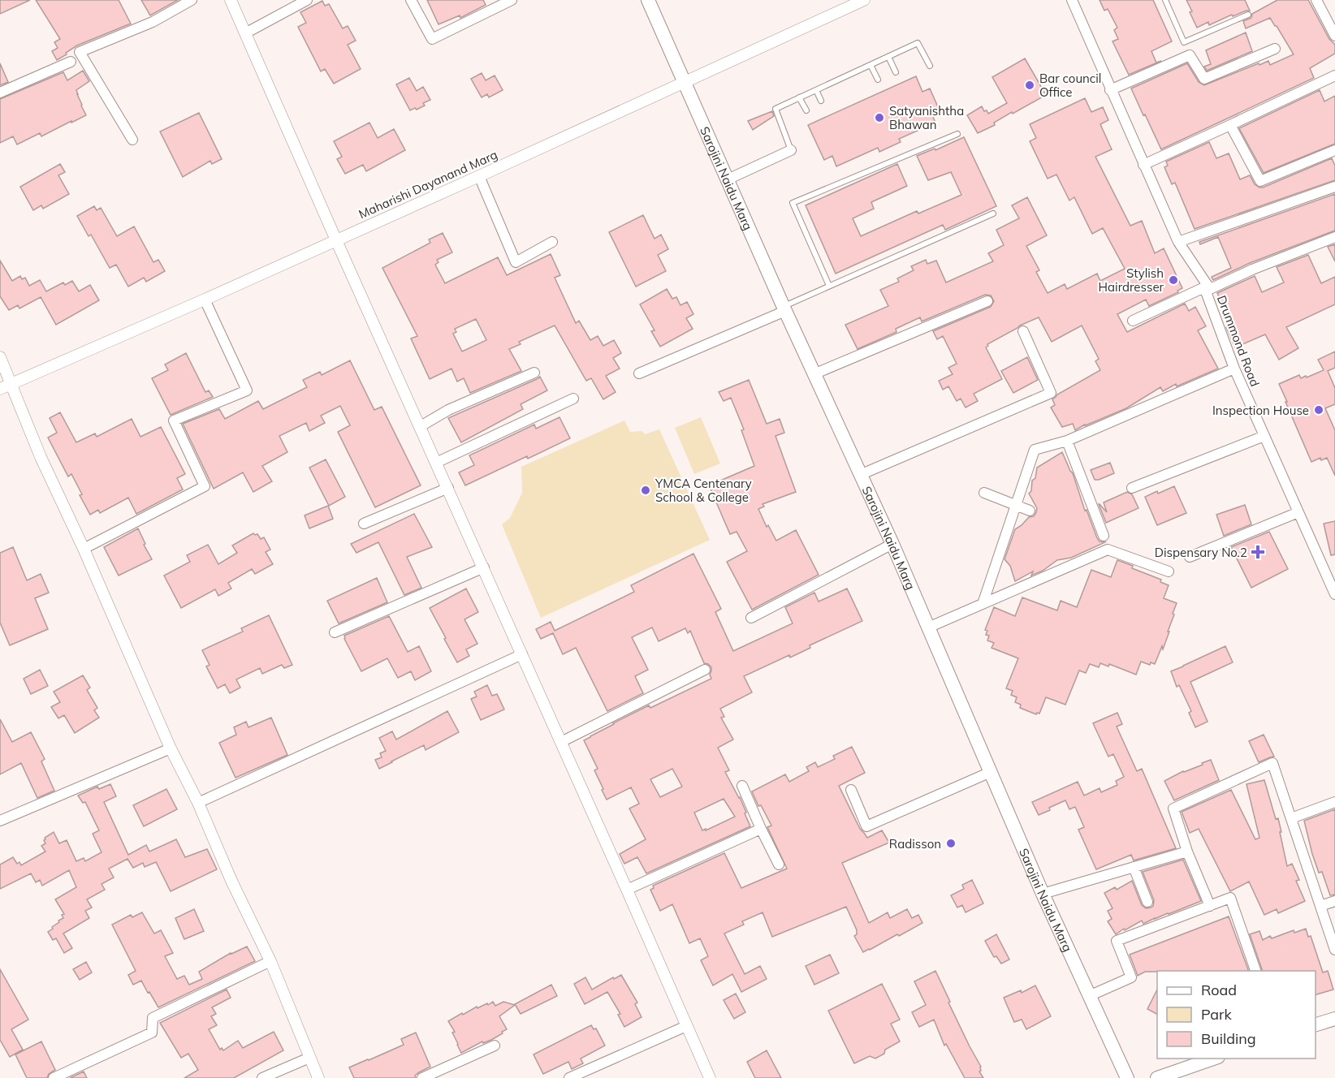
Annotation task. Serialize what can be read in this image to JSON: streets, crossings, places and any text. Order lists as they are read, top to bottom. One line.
{"streets":{"main road":["Sarojini Naidu Marg"],"street":["Maharishi Dayanand Marg","Drummond Road"]},"crossings":[["Sarojini Naidu Marg","Maharishi Dayanand Marg"]],"places":{"other":["Bar council Office","Satyanishtha Bhawan","Stylish Hairdresser","Inspection House","YMCA Centenary School & College","Radisson"],"health":["Dispensary No.2"]},"legend":["Road","Park","Building"]}
